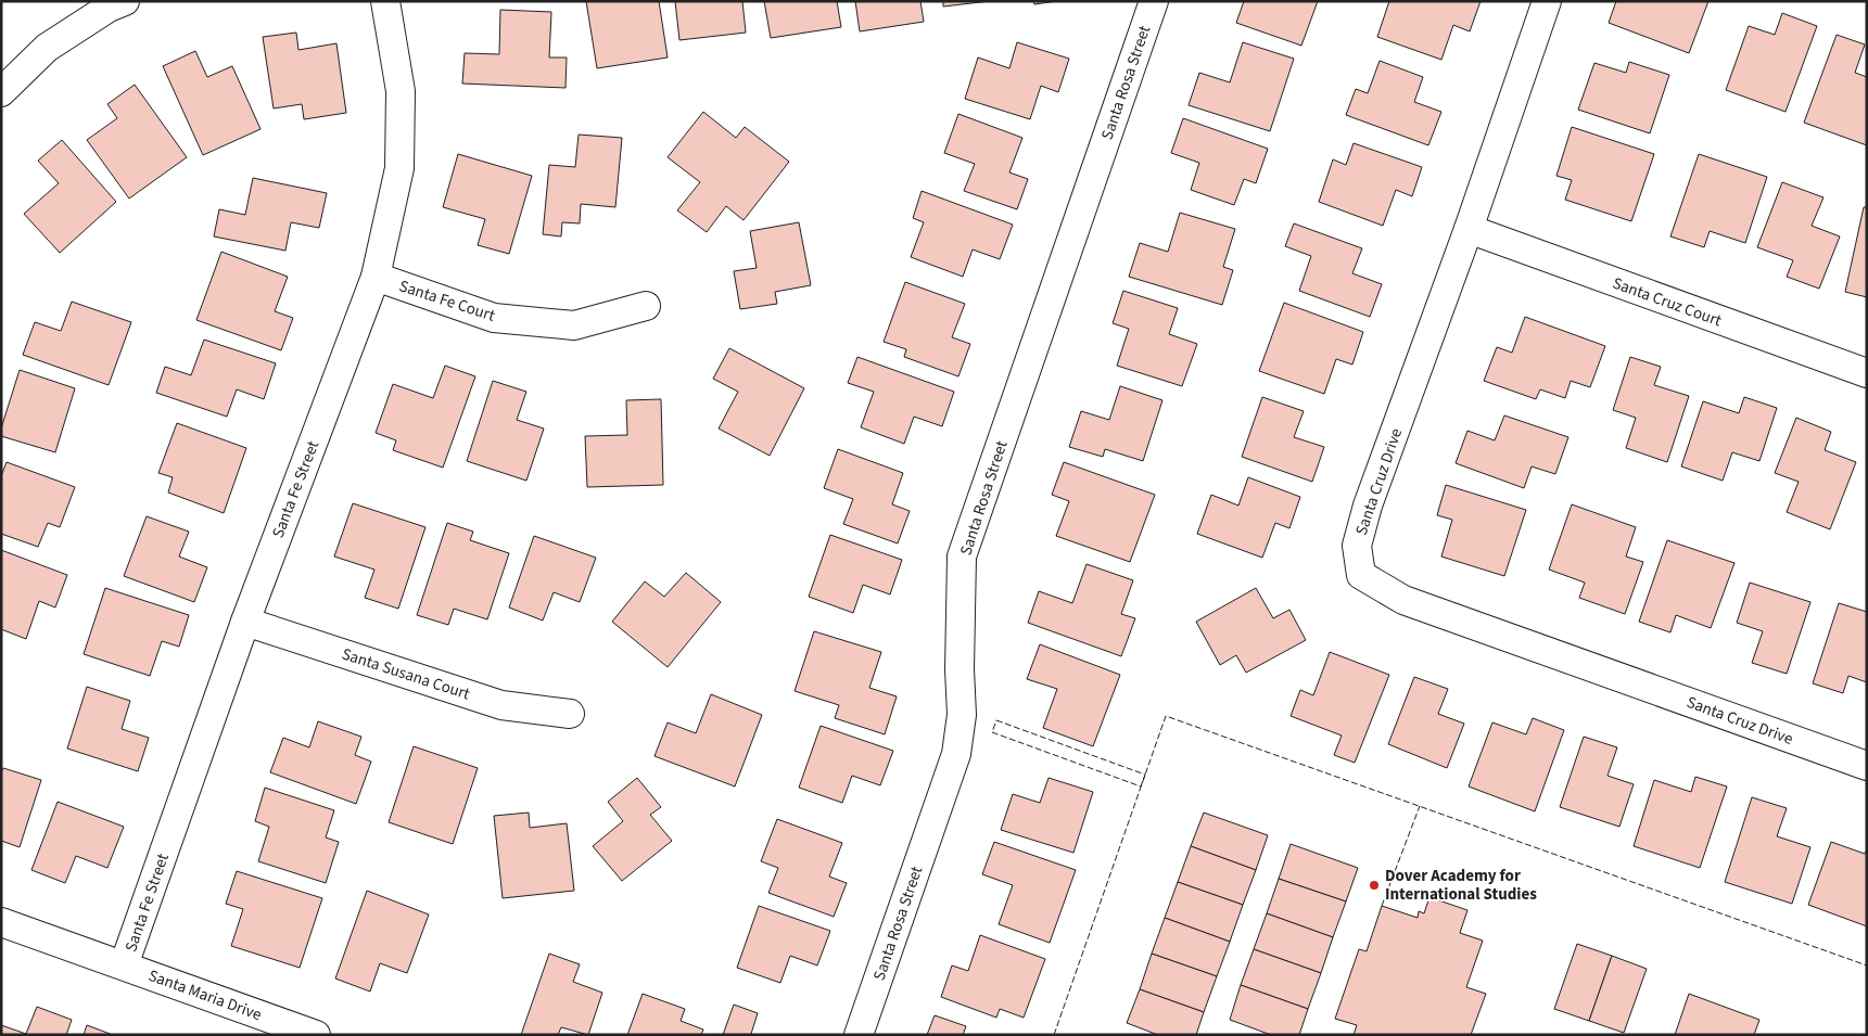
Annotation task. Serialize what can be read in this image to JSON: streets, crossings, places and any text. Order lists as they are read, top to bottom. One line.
{"streets":{"street":["Santa Rosa Street","Santa Fe Court","Santa Cruz Court","Santa Cruz Drive","Santa Fe Street","Santa Susana Court","Santa Maria Drive"]},"crossings":[["Santa Fe Court","Santa Fe Street"],["Santa Cruz Court","Santa Cruz Drive"],["Santa Fe Street","Santa Susana Court"],["Santa Fe Street","Santa Maria Drive"]],"places":["Dover Academy for International Studies"]}
